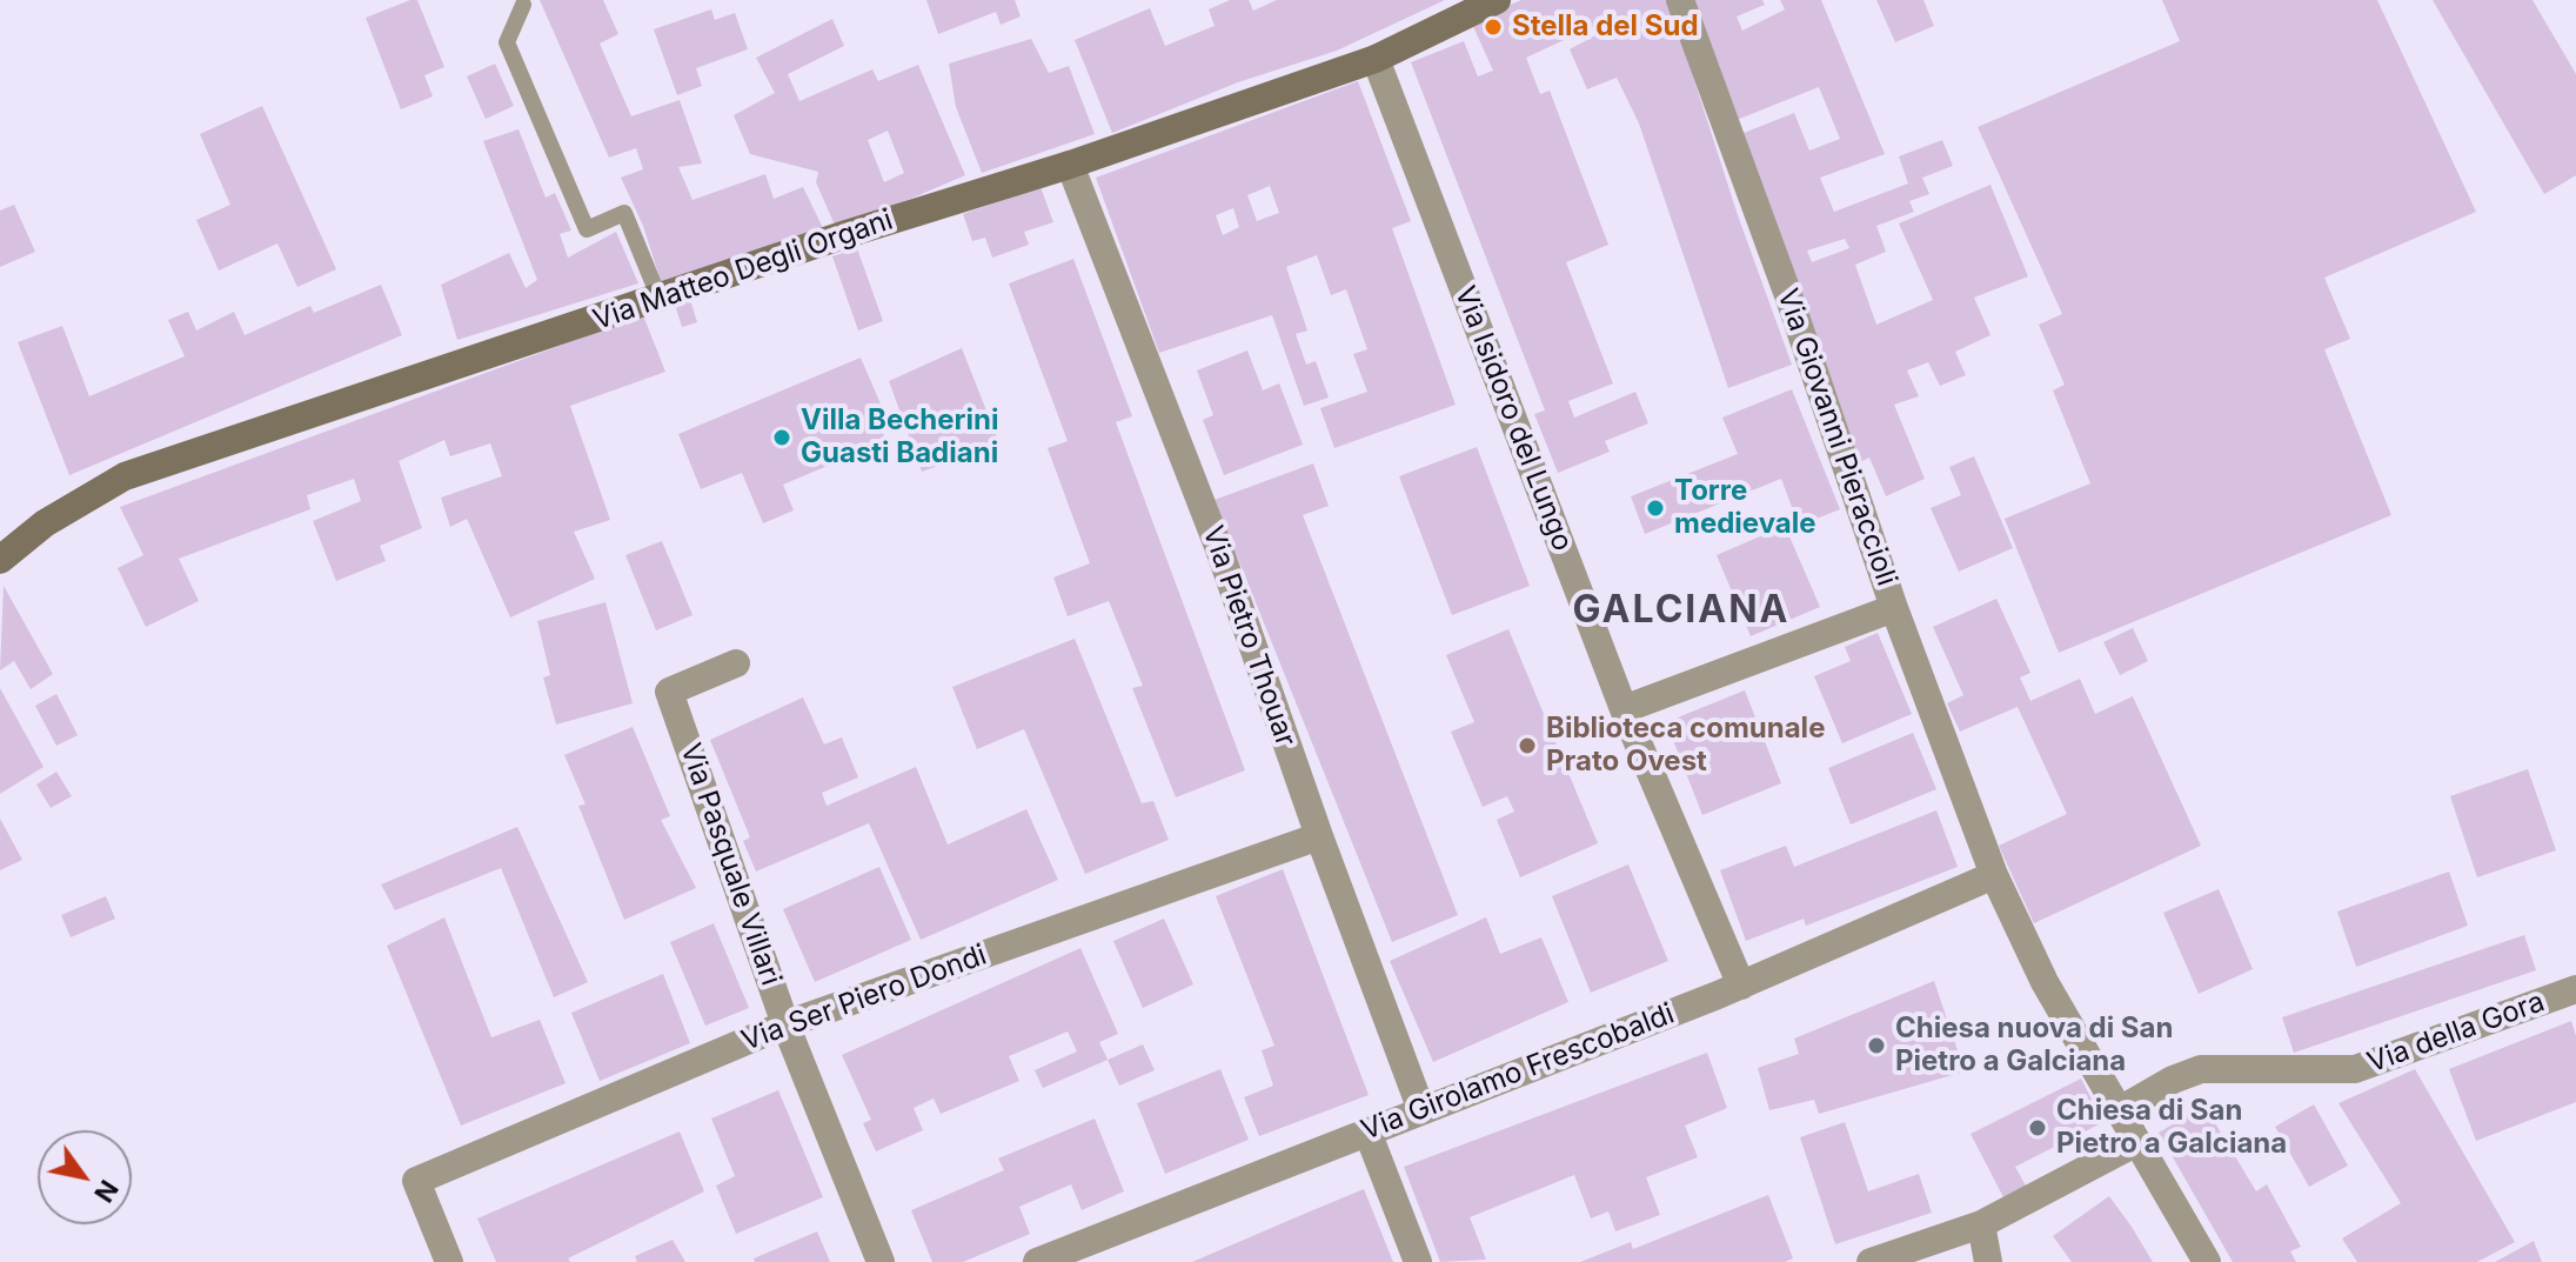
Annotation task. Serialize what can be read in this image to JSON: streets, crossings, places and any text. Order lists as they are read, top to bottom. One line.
{"streets":{"street":["Via Matteo Degli Organi","Via Isidoro del Lungo","Via Giovanni Pieraccioli","Via Pietro Thouar","Via Pasquale Villari","Via Ser Piero Dondi","Via della Gora","Via Girolamo Frescobaldi"]},"crossings":[["Via Matteo Degli Organi","Via Isidoro del Lungo"],["Via Matteo Degli Organi","Via Pietro Thouar"],["Via Isidoro del Lungo","Via Girolamo Frescobaldi"],["Via Giovanni Pieraccioli","Via della Gora"],["Via Giovanni Pieraccioli","Via Girolamo Frescobaldi"],["Via Pietro Thouar","Via Ser Piero Dondi"],["Via Pietro Thouar","Via Girolamo Frescobaldi"],["Via Pasquale Villari","Via Ser Piero Dondi"]],"districts":["GALCIANA"],"places":["Stella del Sud","Villa Becherini Guasti Badiani","Torre medievale","Biblioteca comunale Prato Ovest","Chiesa nuova di San Pietro a Galciana","Chiesa di San Pietro a Galciana"],"north":"bottom right"}
